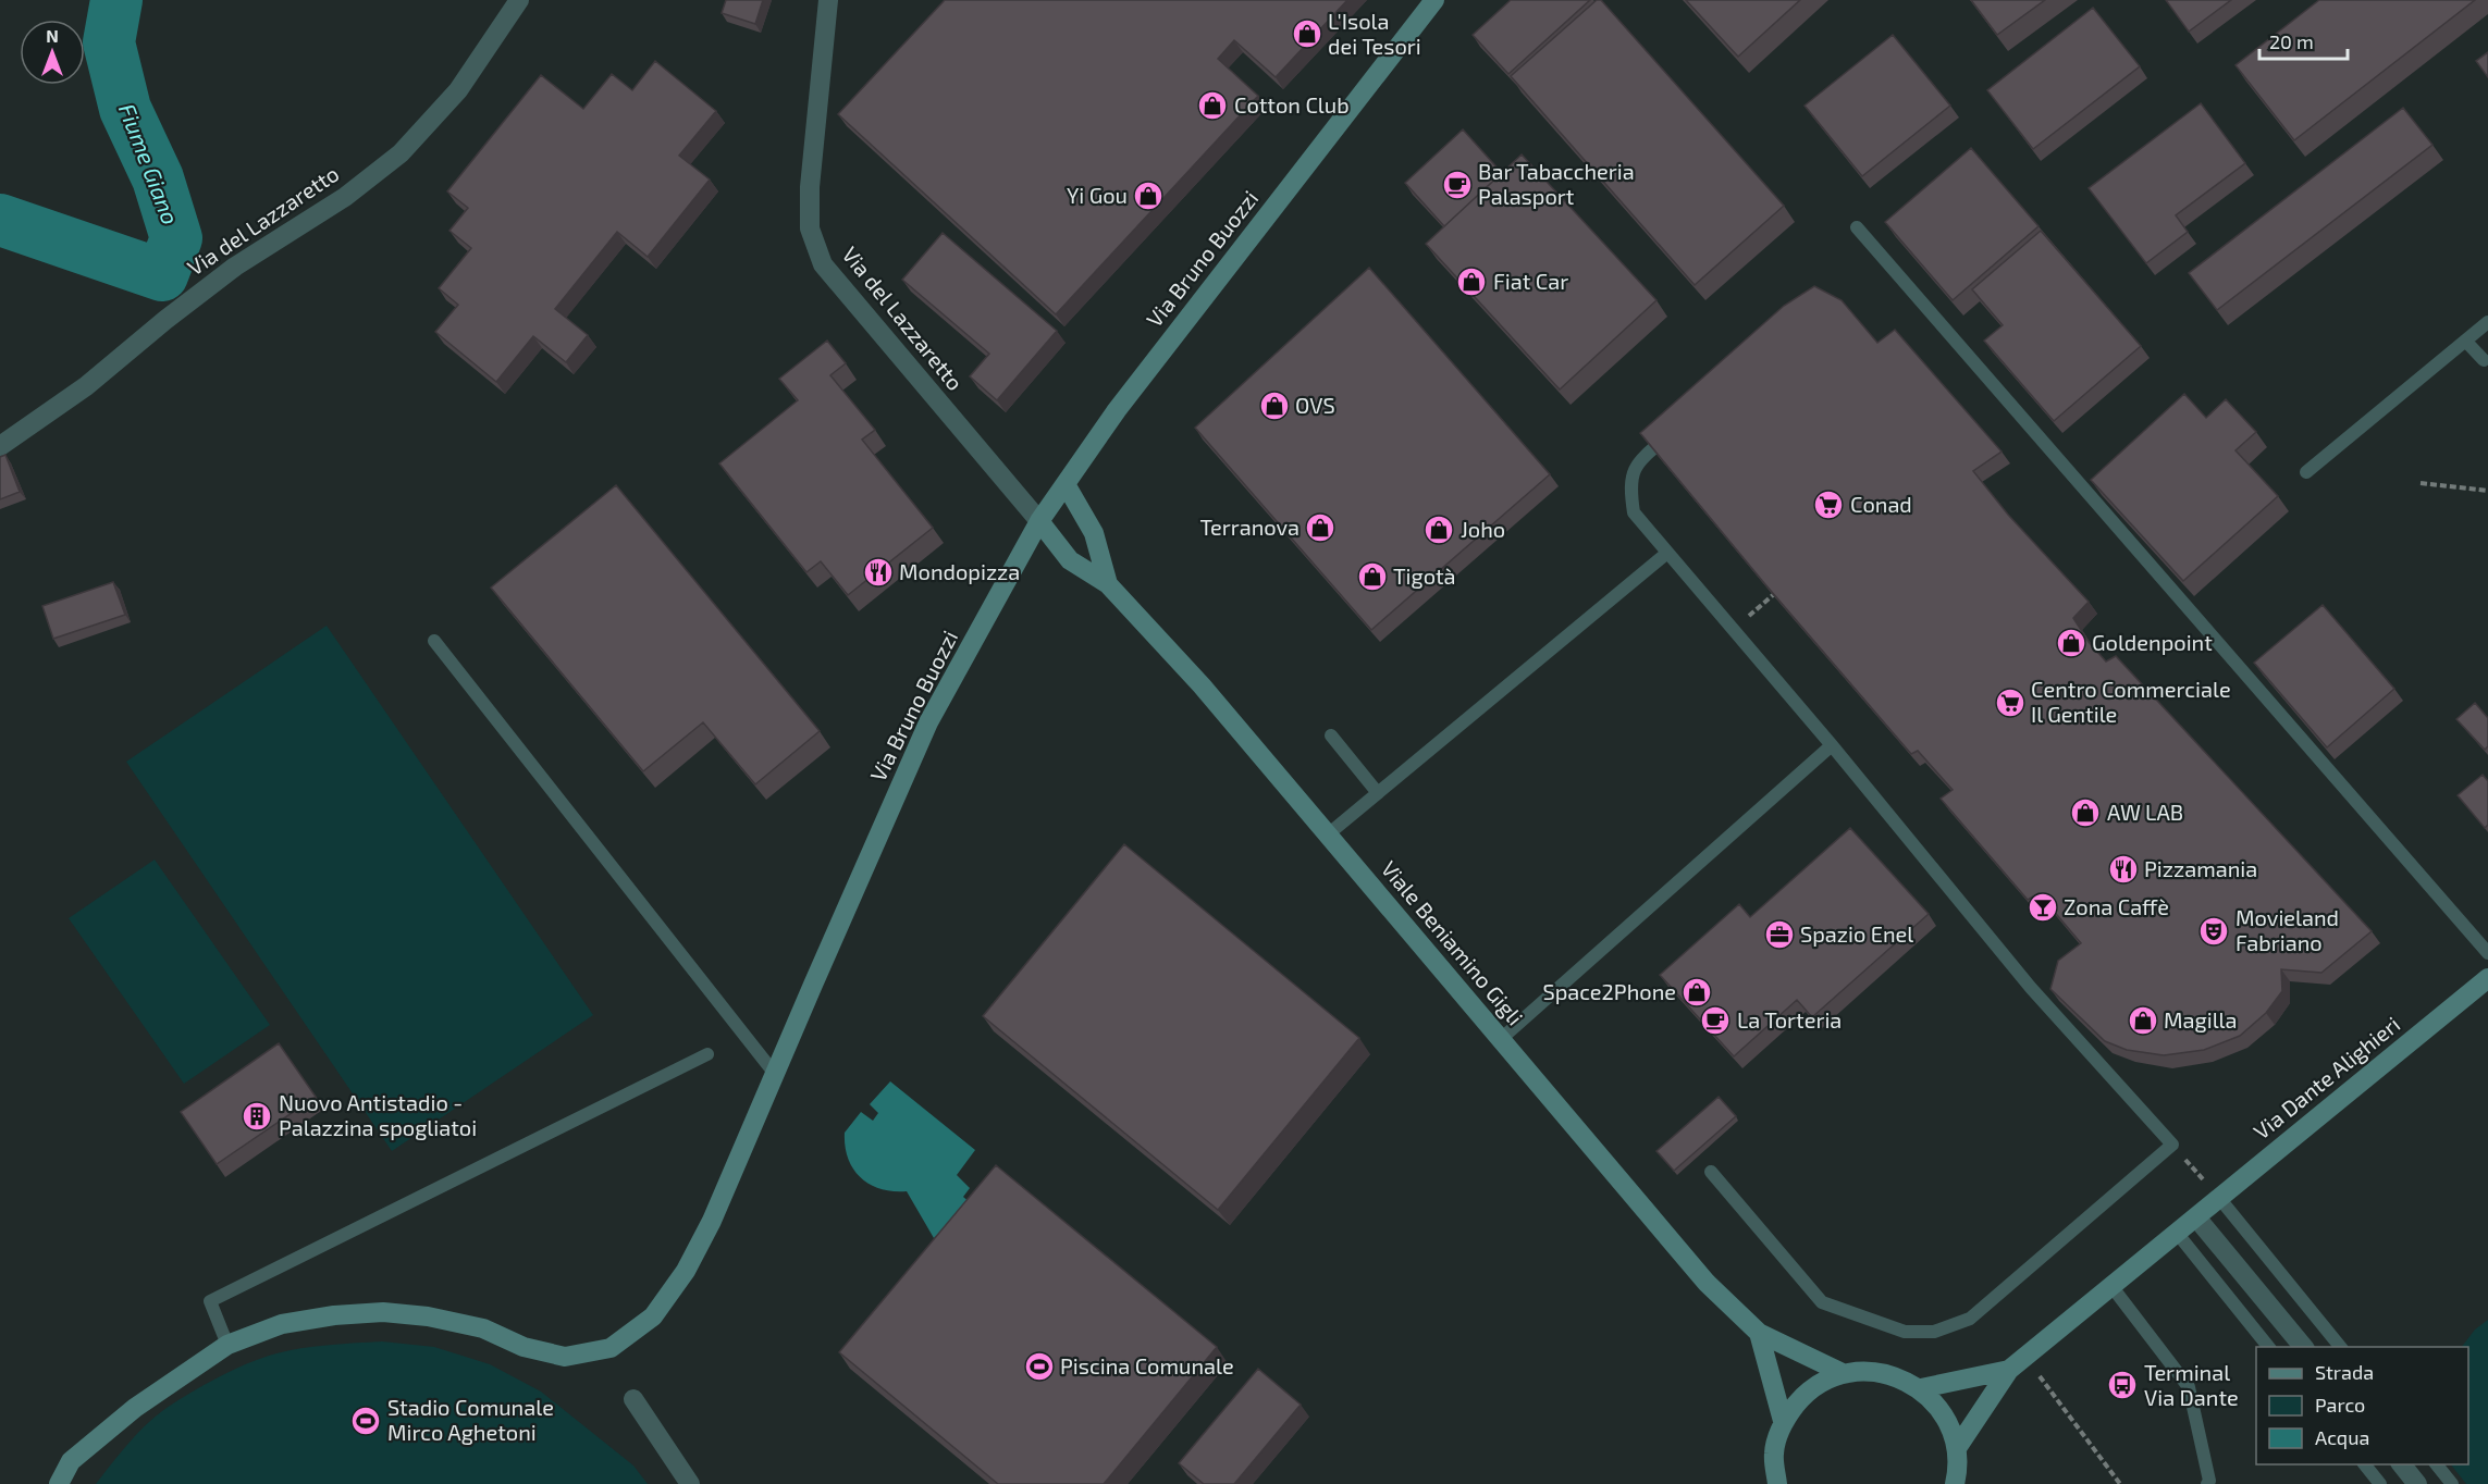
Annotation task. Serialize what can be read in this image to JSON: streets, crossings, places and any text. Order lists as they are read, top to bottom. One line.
{"streets":{"street":["Via del Lazzaretto","Via Bruno Buozzi","Viale Beniamino Gigli","Via Dante Alighieri"]},"crossings":[["Via del Lazzaretto","Via Bruno Buozzi"],["Via del Lazzaretto","Viale Beniamino Gigli"],["Via Bruno Buozzi","Viale Beniamino Gigli"]],"water":["Fiume Giano"],"places":{"shop":["L'Isola dei Tesori","Cotton Club","Yi Gou","Fiat Car","OVS","Terranova","Joho","Tigotà","Goldenpoint","AW LAB","Space2Phone","Magilla"],"cafe":["Bar Tabaccheria Palasport","La Torteria"],"supermarket":["Conad","Centro Commerciale Il Gentile"],"restaurant":["Mondopizza","Pizzamania"],"bar":["Zona Caffè"],"theatre":["Movieland Fabriano"],"office":["Spazio Enel"],"building":["Nuovo Antistadio - Palazzina spogliatoi"],"sports":["Piscina Comunale","Stadio Comunale Mirco Aghetoni"],"bus stop":["Terminal Via Dante"]},"legend":["Strada","Parco","Acqua"],"scale_bar":"20 m","north":"top"}
